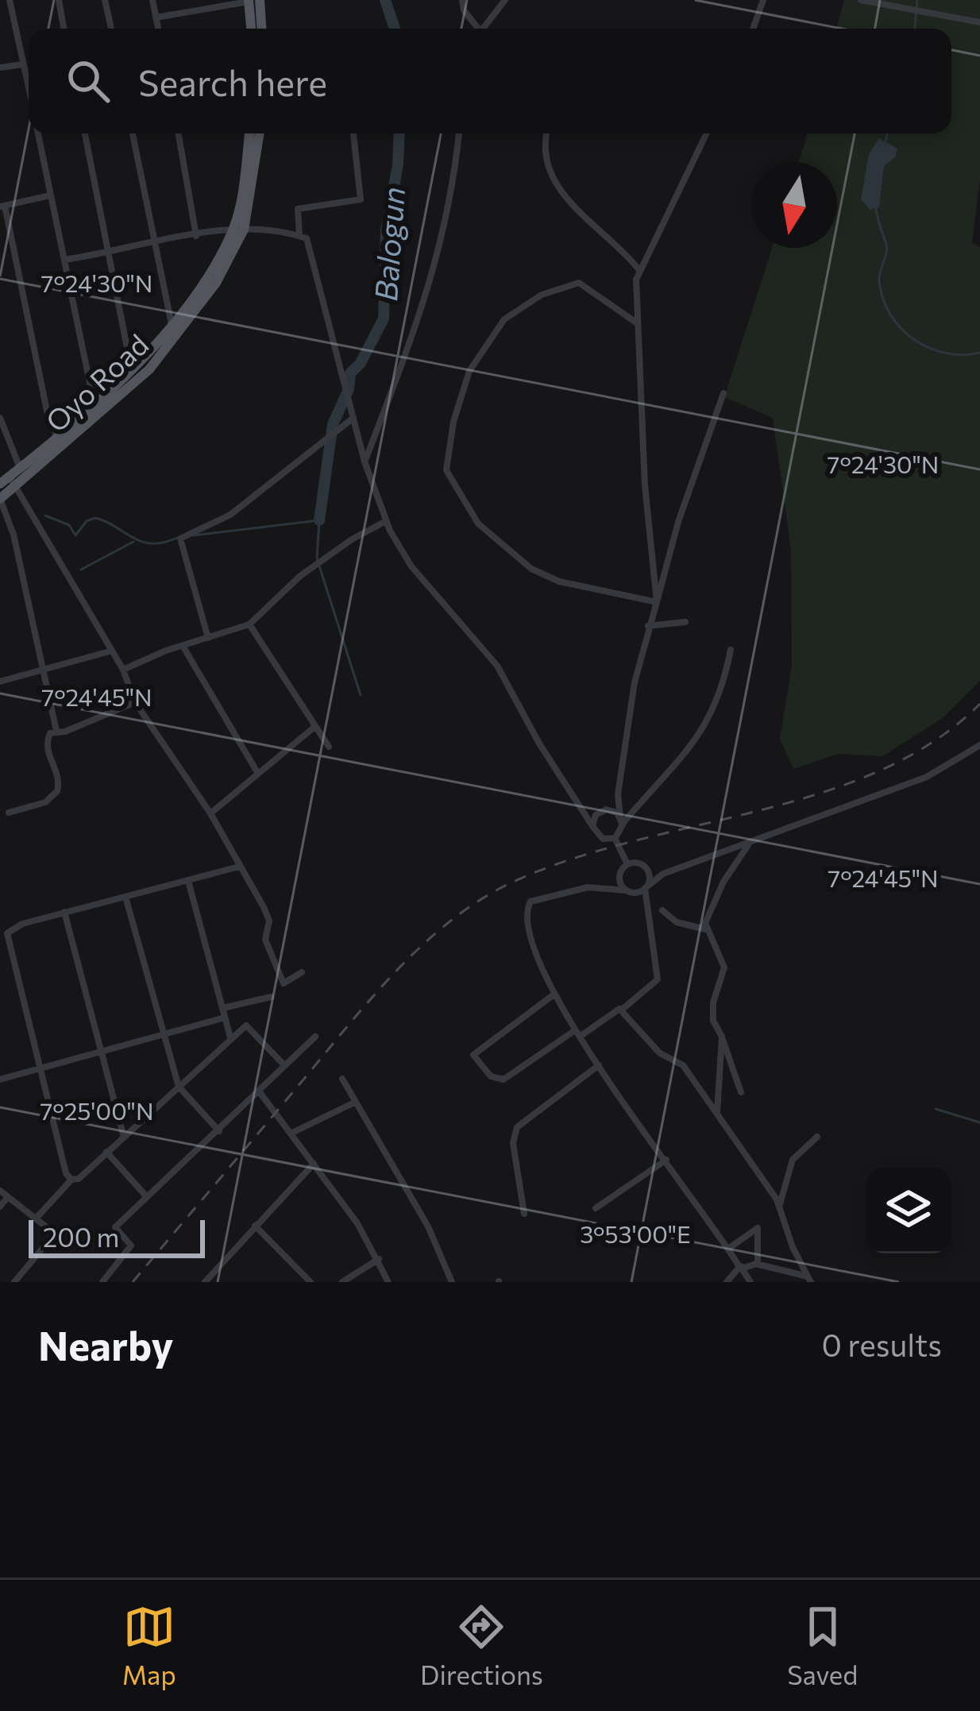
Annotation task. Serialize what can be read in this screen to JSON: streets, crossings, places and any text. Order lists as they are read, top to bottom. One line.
{"streets":{"main road":["Oyo Road"]},"water":["Balogun"],"scale_bar":"200 m","north":"bottom","page":{"search":"Search here","scale":"200 m","heading":["Nearby","0 results"],"nav":["Map","Directions","Saved"]},"coordinates":["7°24'30\"N","7°24'45\"N","7°25'00\"N","3°53'00\"E"]}
